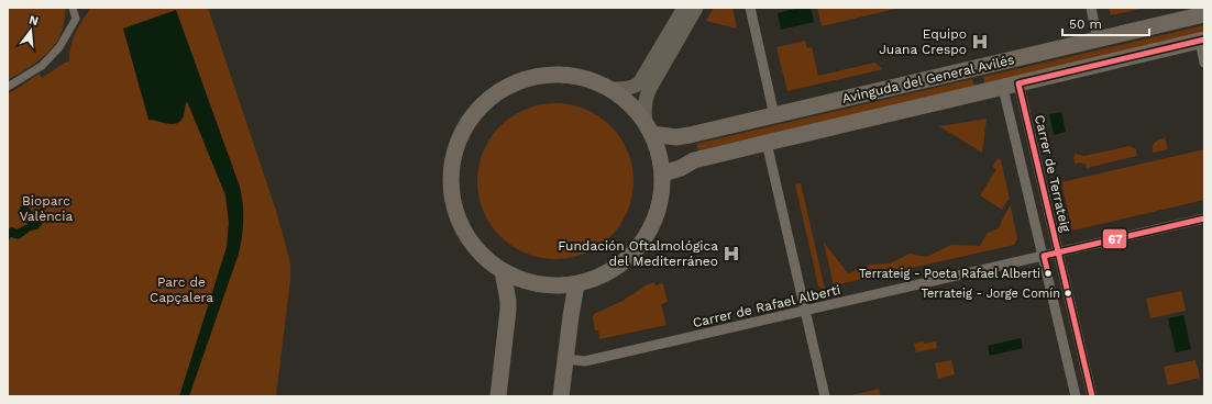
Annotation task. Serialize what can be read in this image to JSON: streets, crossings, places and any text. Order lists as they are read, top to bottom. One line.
{"streets":{"main road":["Avinguda del General Avilés"],"street":["Carrer de Terrateig","Carrer de Rafael Alberti"]},"crossings":[["Avinguda del General Avilés","Carrer de Terrateig"],["Carrer de Terrateig","Carrer de Rafael Alberti"]],"parks":["Bioparc València","Parc de Capçalera"],"places":{"hospital":["Equipo Juana Crespo","Fundación Oftalmológica del Mediterráneo"],"other":["Terrateig - Poeta Rafael Alberti","Terrateig - Jorge Comín"]},"lines":["transit line 67"],"scale_bar":"50 m","north":"top"}
